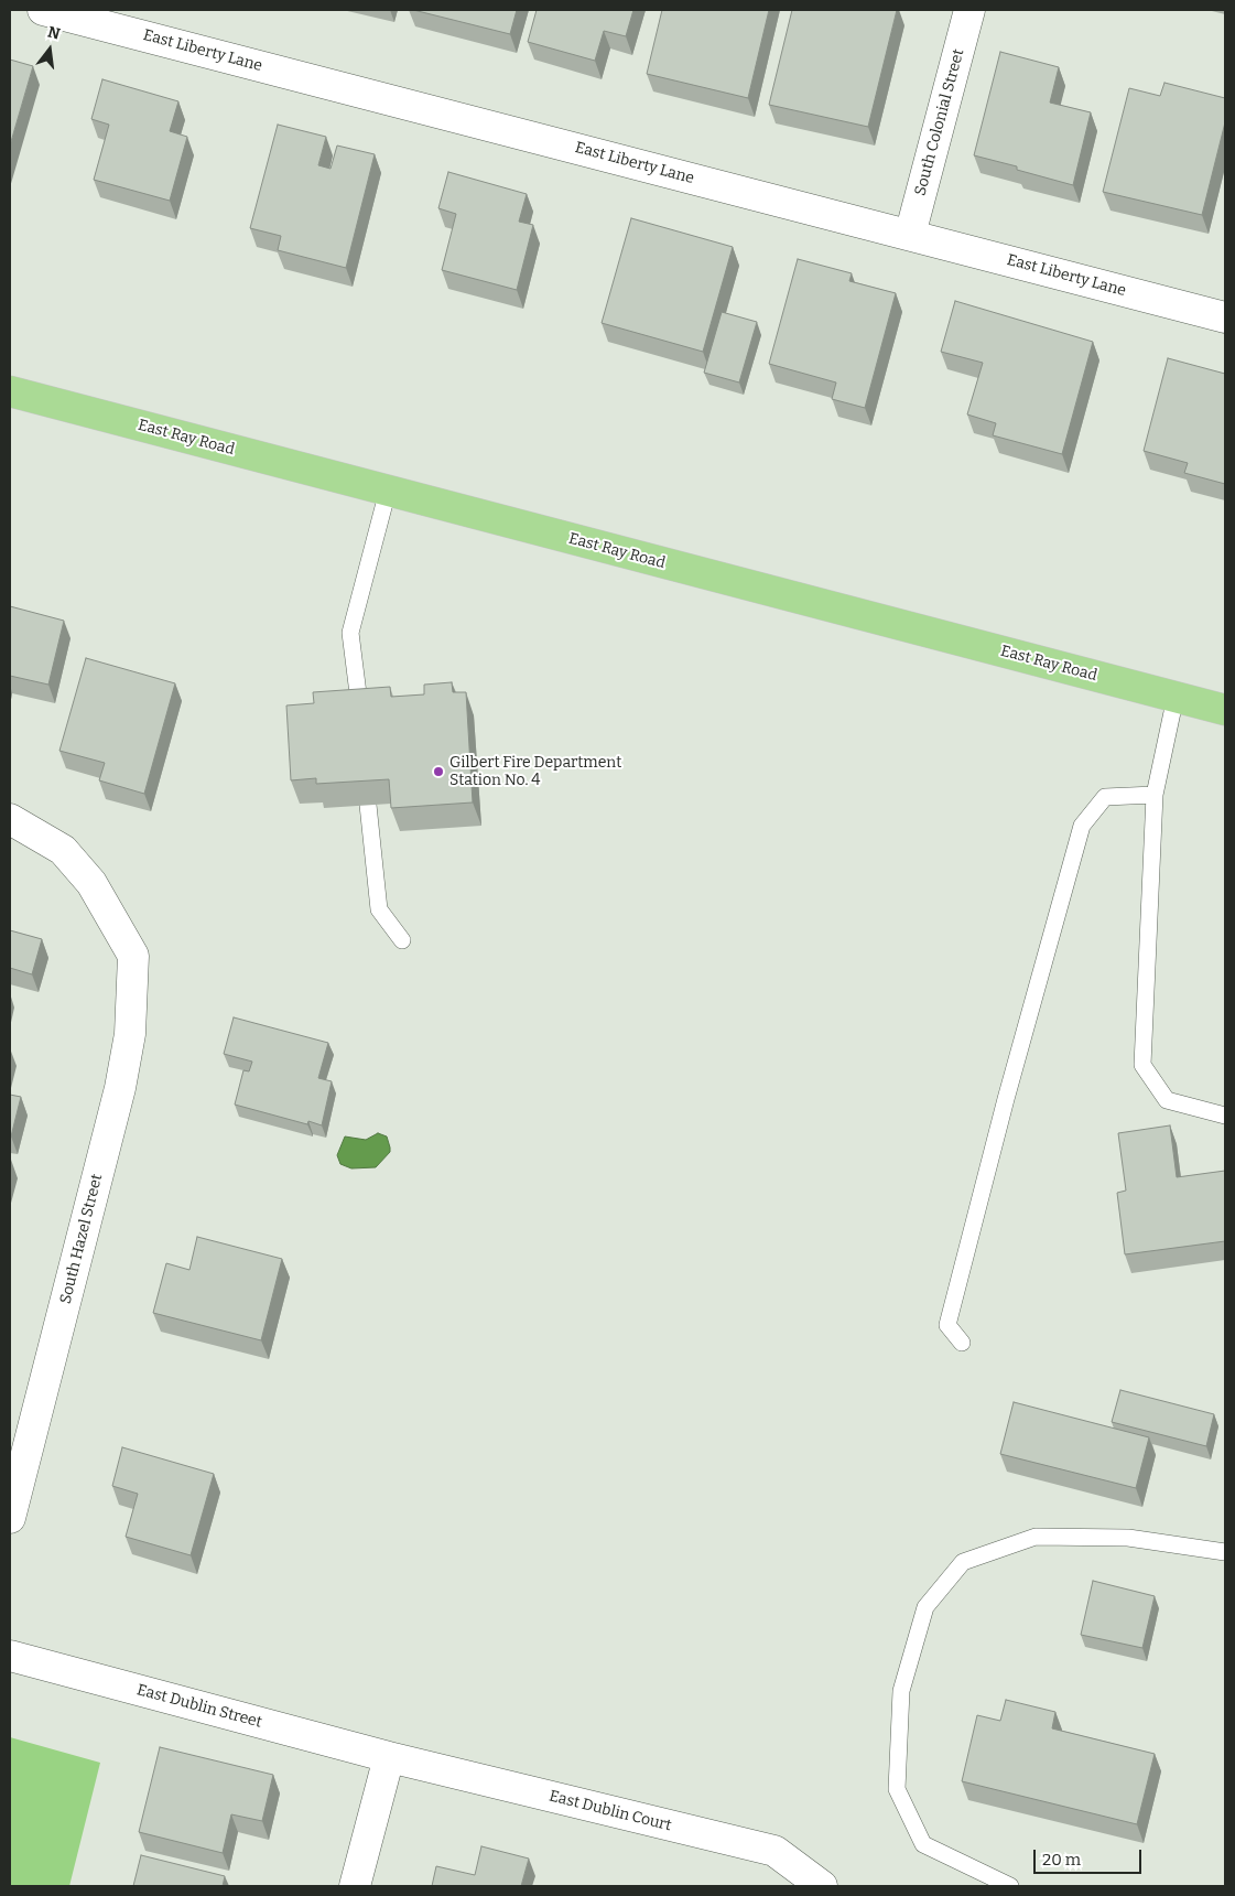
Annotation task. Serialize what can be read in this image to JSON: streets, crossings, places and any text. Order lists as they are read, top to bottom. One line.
{"streets":{"main road":["East Ray Road"],"street":["East Liberty Lane","South Colonial Street","South Hazel Street","East Dublin Street","East Dublin Court"]},"crossings":[["East Liberty Lane","South Colonial Street"],["East Dublin Street","East Dublin Court"]],"places":["Gilbert Fire Department Station No. 4"],"scale_bar":"20 m","north":"top"}
